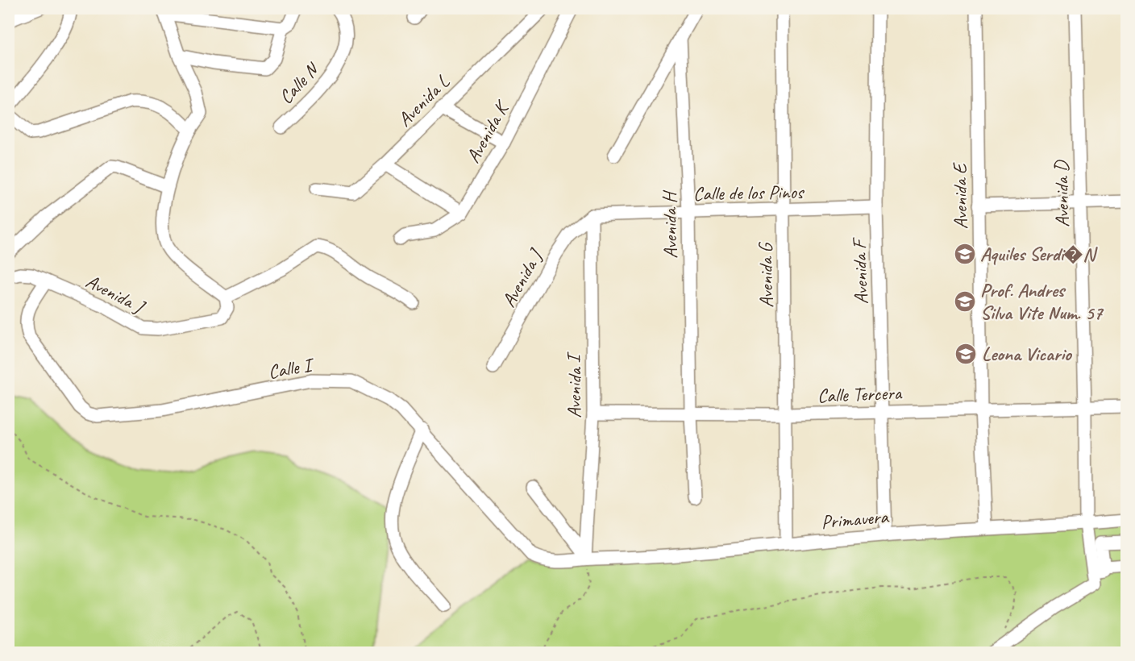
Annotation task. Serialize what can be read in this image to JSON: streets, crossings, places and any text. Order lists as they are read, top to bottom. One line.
{"streets":{"street":["Calle N","Avenida L","Avenida K","Calle de los Pinos","Avenida D","Avenida E","Avenida H","Avenida F","Avenida G","Avenida J","Calle I","Avenida I","Calle Tercera","Primavera"]},"crossings":[["Calle de los Pinos","Avenida H"],["Calle de los Pinos","Avenida F"],["Calle de los Pinos","Avenida G"],["Calle de los Pinos","Avenida J"],["Calle de los Pinos","Avenida I"],["Avenida D","Calle Tercera"],["Avenida D","Primavera"],["Avenida E","Calle Tercera"],["Avenida E","Primavera"],["Avenida H","Calle Tercera"],["Avenida F","Calle Tercera"],["Avenida F","Primavera"],["Avenida G","Calle Tercera"],["Avenida G","Primavera"],["Avenida J","Calle I"],["Avenida J","Avenida I"],["Calle I","Avenida I"],["Calle I","Primavera"],["Avenida I","Calle Tercera"],["Avenida I","Primavera"]],"places":{"school or university":["Aquiles Serdi�N","Prof. Andres Silva Vite Num. 57","Leona Vicario"]}}
